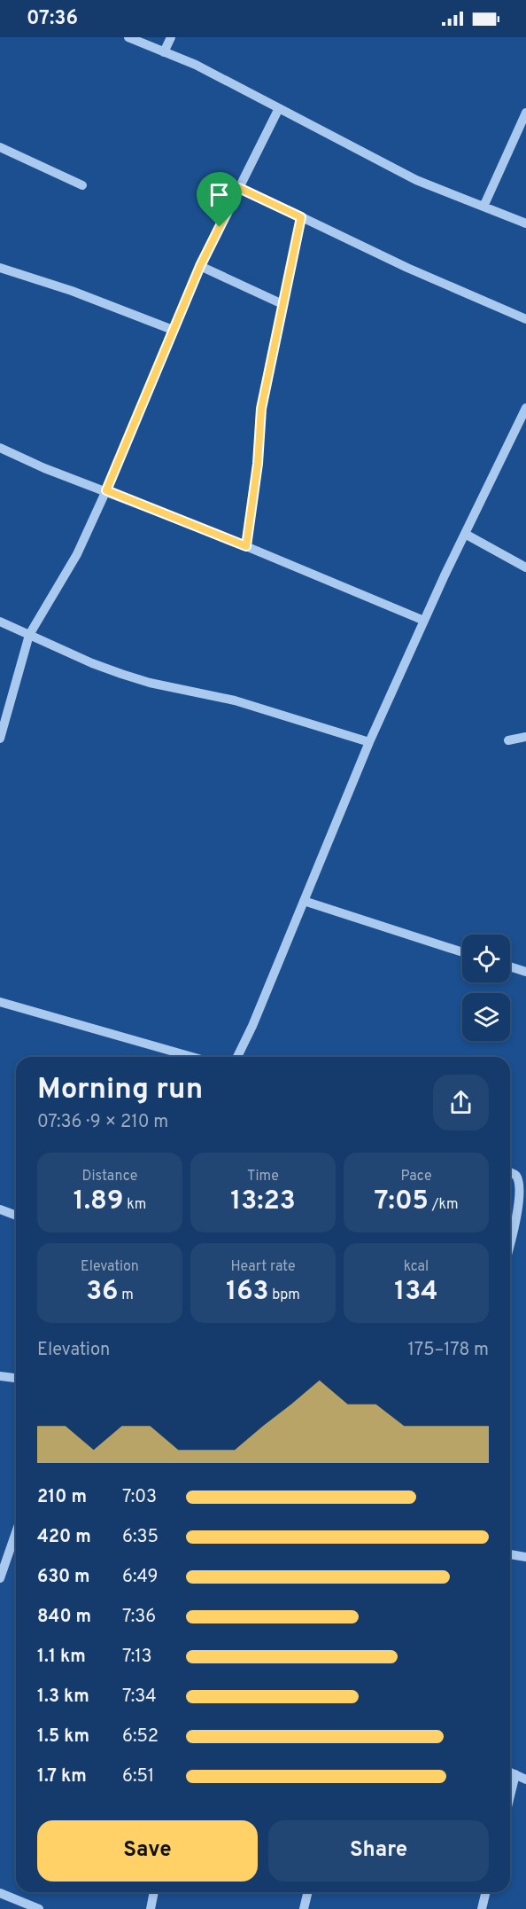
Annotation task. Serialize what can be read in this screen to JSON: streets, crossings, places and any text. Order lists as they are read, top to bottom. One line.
{"page":{"status":"07:36","heading":["Morning run","07:36 · 9 × 210 m"],"stats":[["Distance","1.89 km"],["Time","13:23"],["Pace","7:05 /km"],["Elevation","36 m"],["Heart rate","163 bpm"],["kcal","134"]],"chart":["Elevation","175–178 m"],"list":[{"name":"210 m","note":"7:03"},{"name":"420 m","note":"6:35"},{"name":"630 m","note":"6:49"},{"name":"840 m","note":"7:36"},{"name":"1.1 km","note":"7:13"},{"name":"1.3 km","note":"7:34"},{"name":"1.5 km","note":"6:52"},{"name":"1.7 km","note":"6:51"}],"buttons":["Save","Share"]}}
